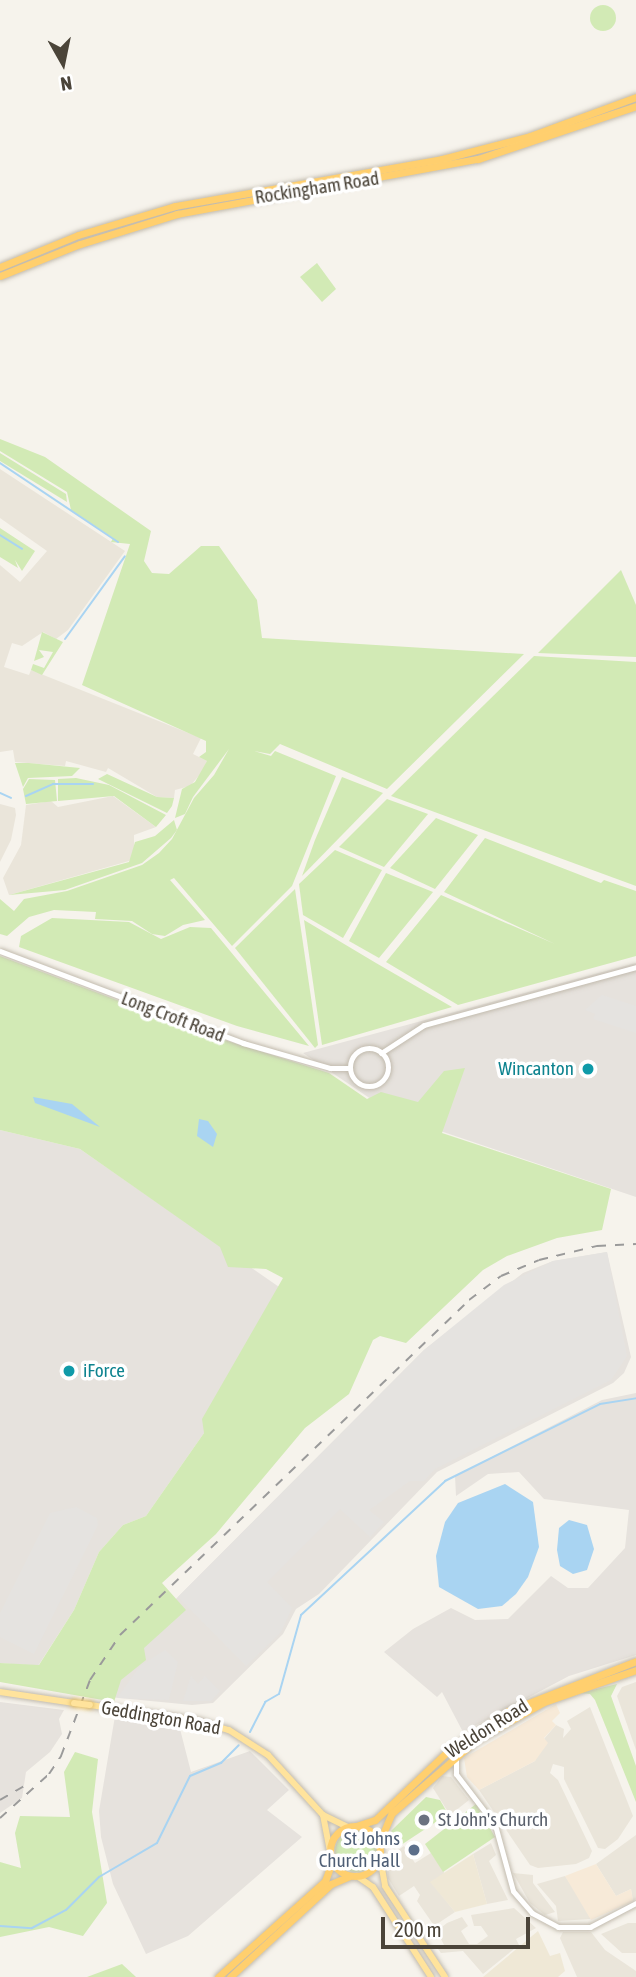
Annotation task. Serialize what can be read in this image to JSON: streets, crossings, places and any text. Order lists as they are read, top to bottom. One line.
{"streets":{"highway":["Rockingham Road","Weldon Road"],"main road":["Geddington Road"],"street":["Long Croft Road"]},"places":["Wincanton","iForce","St John's Church","St Johns Church Hall"],"scale_bar":"200 m","north":"bottom"}
